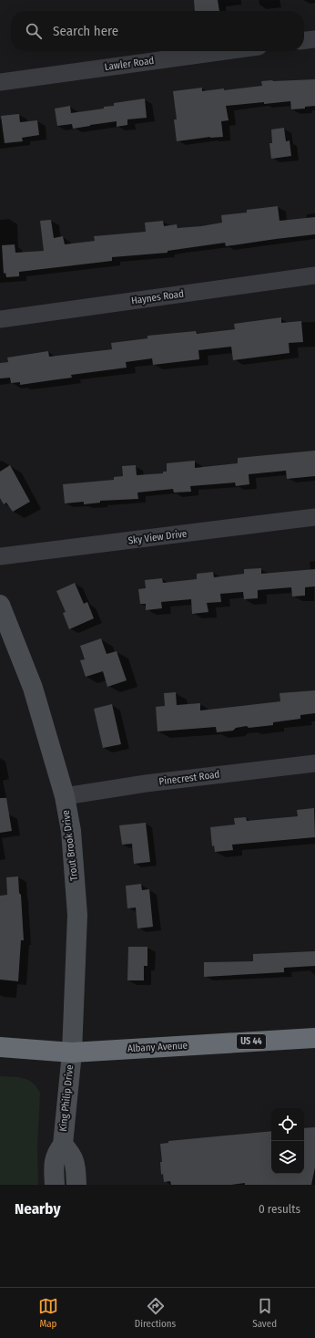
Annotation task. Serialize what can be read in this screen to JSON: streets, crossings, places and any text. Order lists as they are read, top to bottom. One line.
{"streets":{"highway":["US 44","Albany Avenue"],"main road":["Trout Brook Drive","King Philip Drive"],"street":["Lawler Road","Haynes Road","Sky View Drive","Pinecrest Road"]},"crossings":[["Pinecrest Road","Trout Brook Drive"],["Trout Brook Drive","Albany Avenue"],["Trout Brook Drive","King Philip Drive"],["Albany Avenue","King Philip Drive"]],"page":{"search":"Search here","heading":["Nearby","0 results"],"nav":["Map","Directions","Saved"]}}
